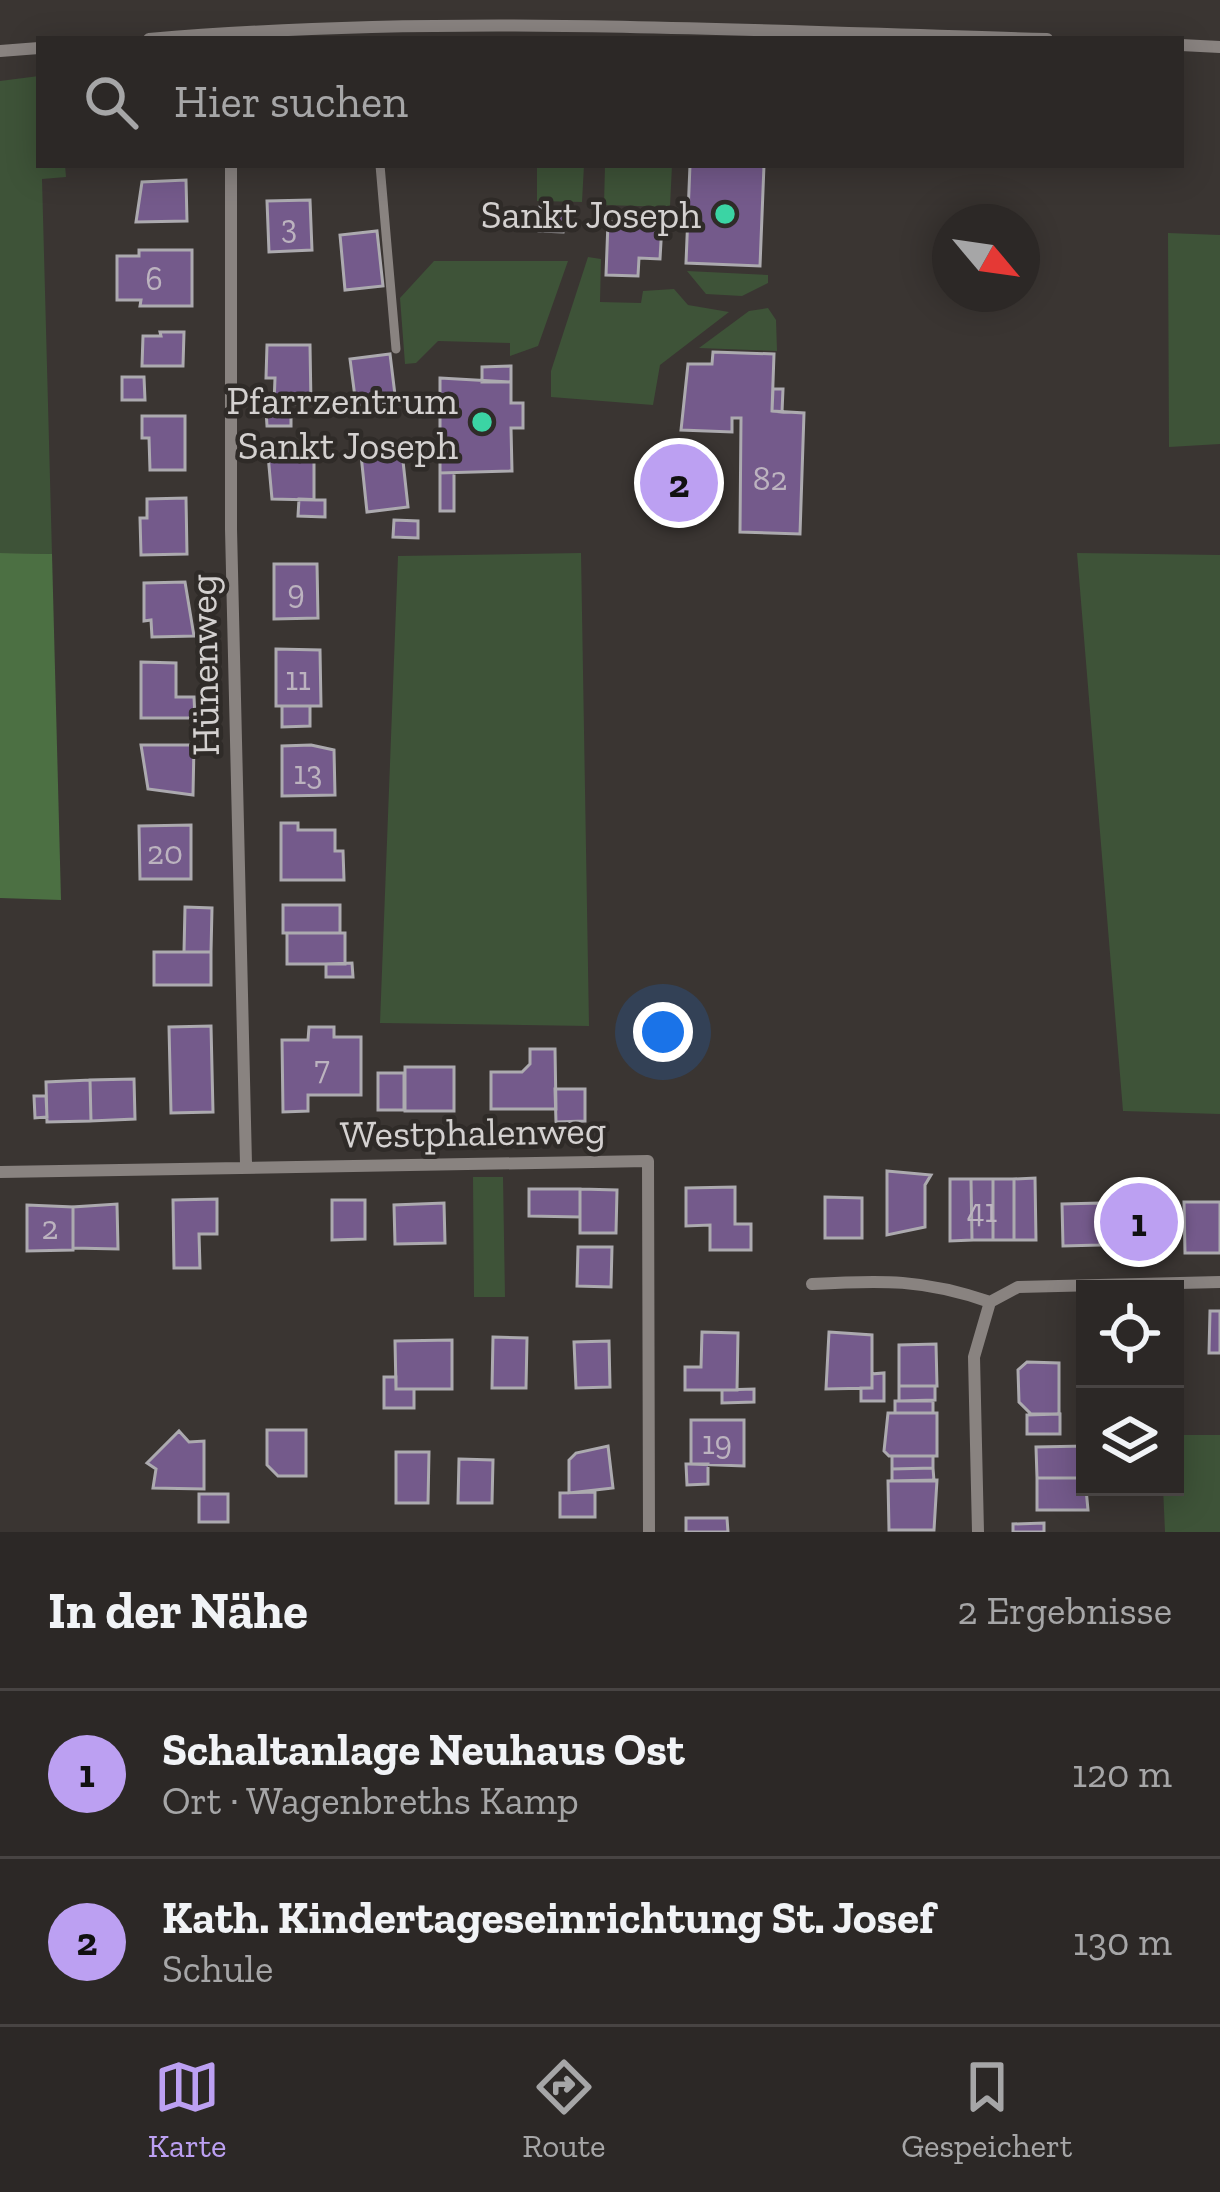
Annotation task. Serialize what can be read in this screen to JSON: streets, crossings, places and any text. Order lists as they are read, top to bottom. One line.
{"streets":{"street":["Hünenweg","Westphalenweg"]},"crossings":[["Hünenweg","Westphalenweg"]],"places":["Sankt Joseph","Pfarrzentrum Sankt Joseph"],"house_numbers":["3","6","82","9","11","13","20","7","41","2","19"],"north":"bottom right","page":{"search":"Hier suchen","pins":["2","1"],"heading":["In der Nähe","2 Ergebnisse"],"list":[{"mark":"1","name":"Schaltanlage Neuhaus Ost","note":"Ort · Wagenbreths Kamp","value":"120 m"},{"mark":"2","name":"Kath. Kindertageseinrichtung St. Josef","note":"Schule","value":"130 m"}],"nav":["Karte","Route","Gespeichert"]}}
